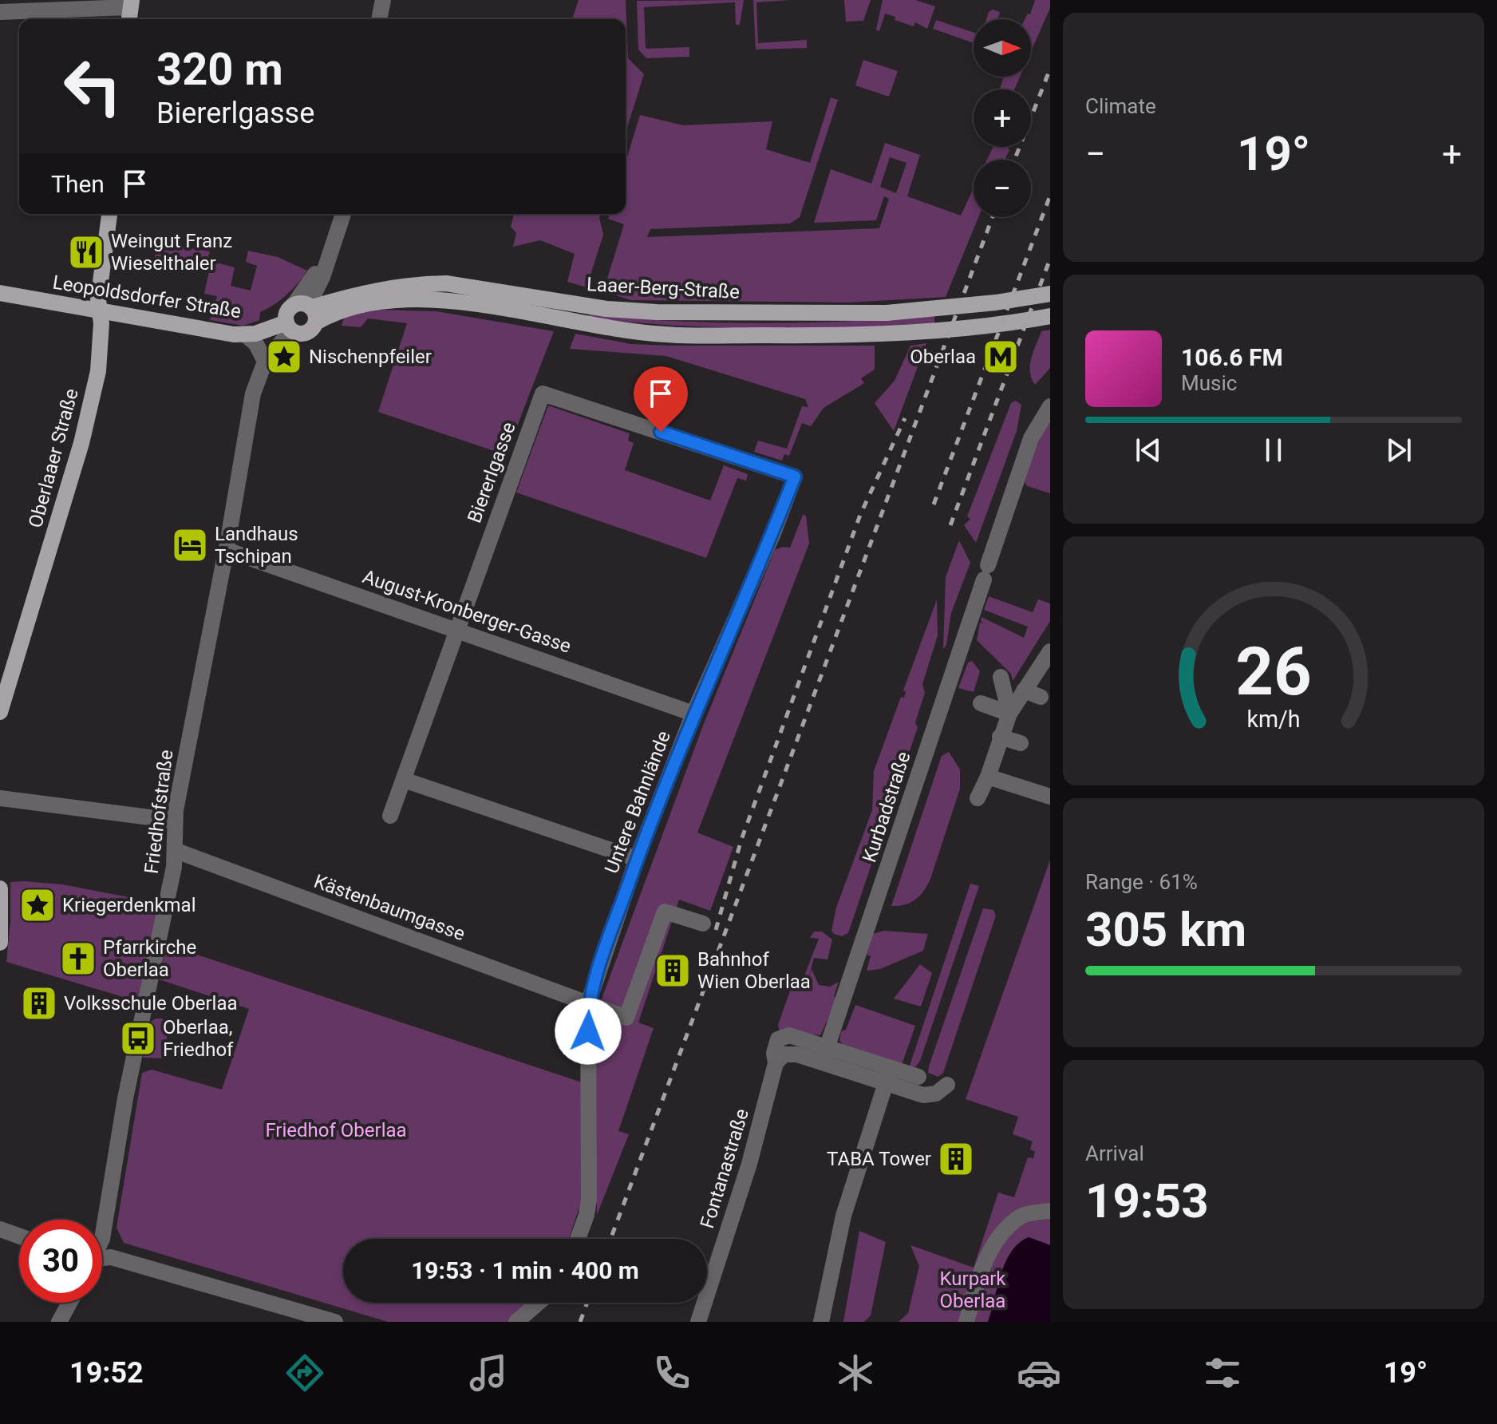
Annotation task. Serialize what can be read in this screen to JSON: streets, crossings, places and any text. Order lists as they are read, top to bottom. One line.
{"streets":{"main road":["Laaer-Berg-Straße","Leopoldsdorfer Straße","Oberlaaer Straße"],"street":["Biererlgasse","August-Kronberger-Gasse","Untere Bahnlände","Kurbadstraße","Friedhofstraße","Kästenbaumgasse","Fontanastraße"]},"crossings":[["Laaer-Berg-Straße","Leopoldsdorfer Straße"],["Leopoldsdorfer Straße","Oberlaaer Straße"],["Leopoldsdorfer Straße","Friedhofstraße"],["Biererlgasse","August-Kronberger-Gasse"],["Biererlgasse","Untere Bahnlände"],["August-Kronberger-Gasse","Untere Bahnlände"],["August-Kronberger-Gasse","Friedhofstraße"],["Untere Bahnlände","Kästenbaumgasse"],["Kurbadstraße","Fontanastraße"],["Friedhofstraße","Kästenbaumgasse"]],"parks":["Friedhof Oberlaa","Kurpark Oberlaa"],"places":{"restaurant":["Weingut Franz Wieselthaler"],"place":["Nischenpfeiler","Kriegerdenkmal"],"metro station":["Oberlaa"],"hotel":["Landhaus Tschipan"],"church":["Pfarrkirche Oberlaa"],"building":["Bahnhof Wien Oberlaa","Volksschule Oberlaa","TABA Tower"],"bus stop":["Oberlaa, Friedhof"]},"north":"right","page":{"tile":["Climate",["Range · 61%","305 km"],["Arrival","19:53"]],"map_buttons":["+","−"],"turn":["320 m","Biererlgasse"],"heat":["−","19°","+"],"then":"Then","song":["106.6 FM","Music"],"limit":"30","trip":"19:53 · 1 min · 400 m","tabs":["19:52","19°"],"gauge":["26","km/h"]}}
